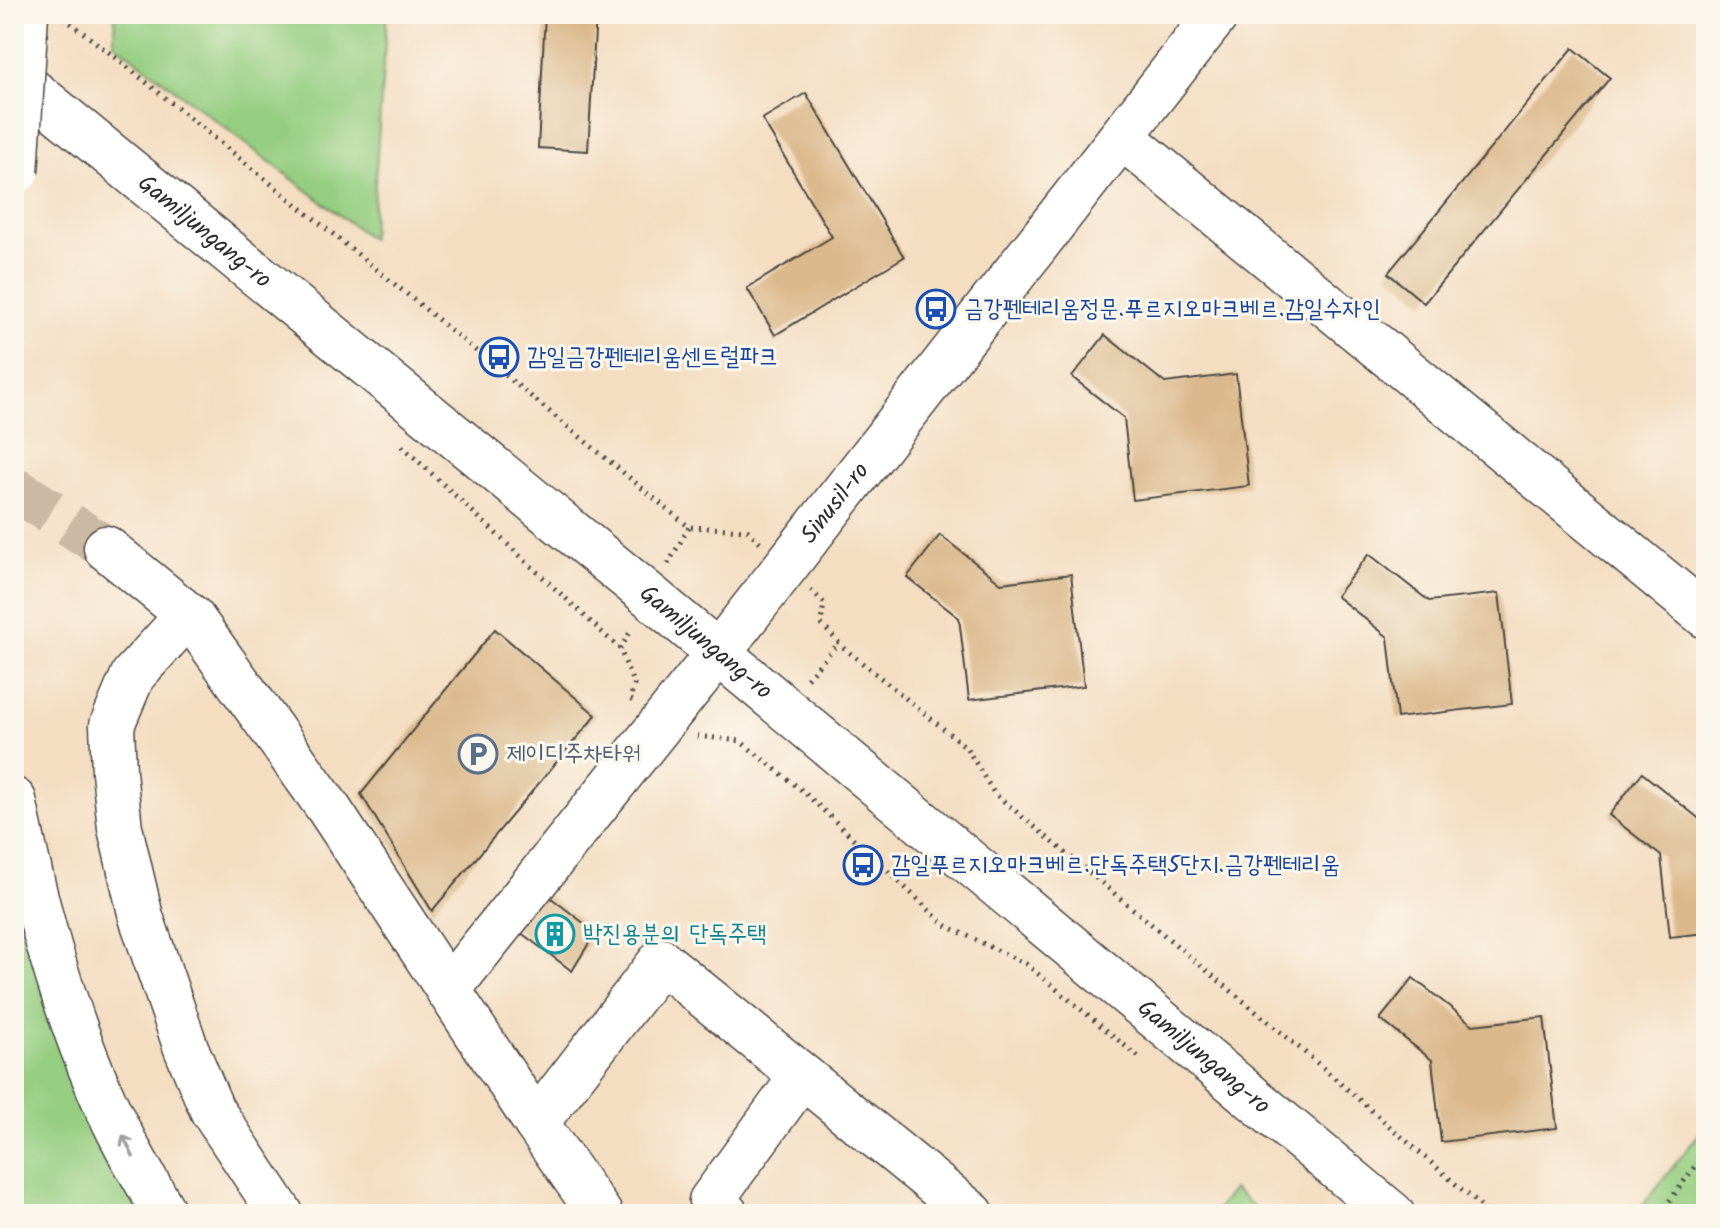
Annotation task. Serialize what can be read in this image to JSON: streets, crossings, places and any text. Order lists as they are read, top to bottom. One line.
{"streets":{"main road":["Gamiljungang-ro","Sinusil-ro"]},"crossings":[["Gamiljungang-ro","Sinusil-ro"]],"places":{"bus stop":["금강펜테리움정문.푸르지오마크베르.감일수자인","감일금강펜테리움센트럴파크","감일푸르지오마크베르.단독주택5단지.금강펜테리움"],"parking":["제이디주차타워"],"building":["박진용분의 단독주택"]}}
